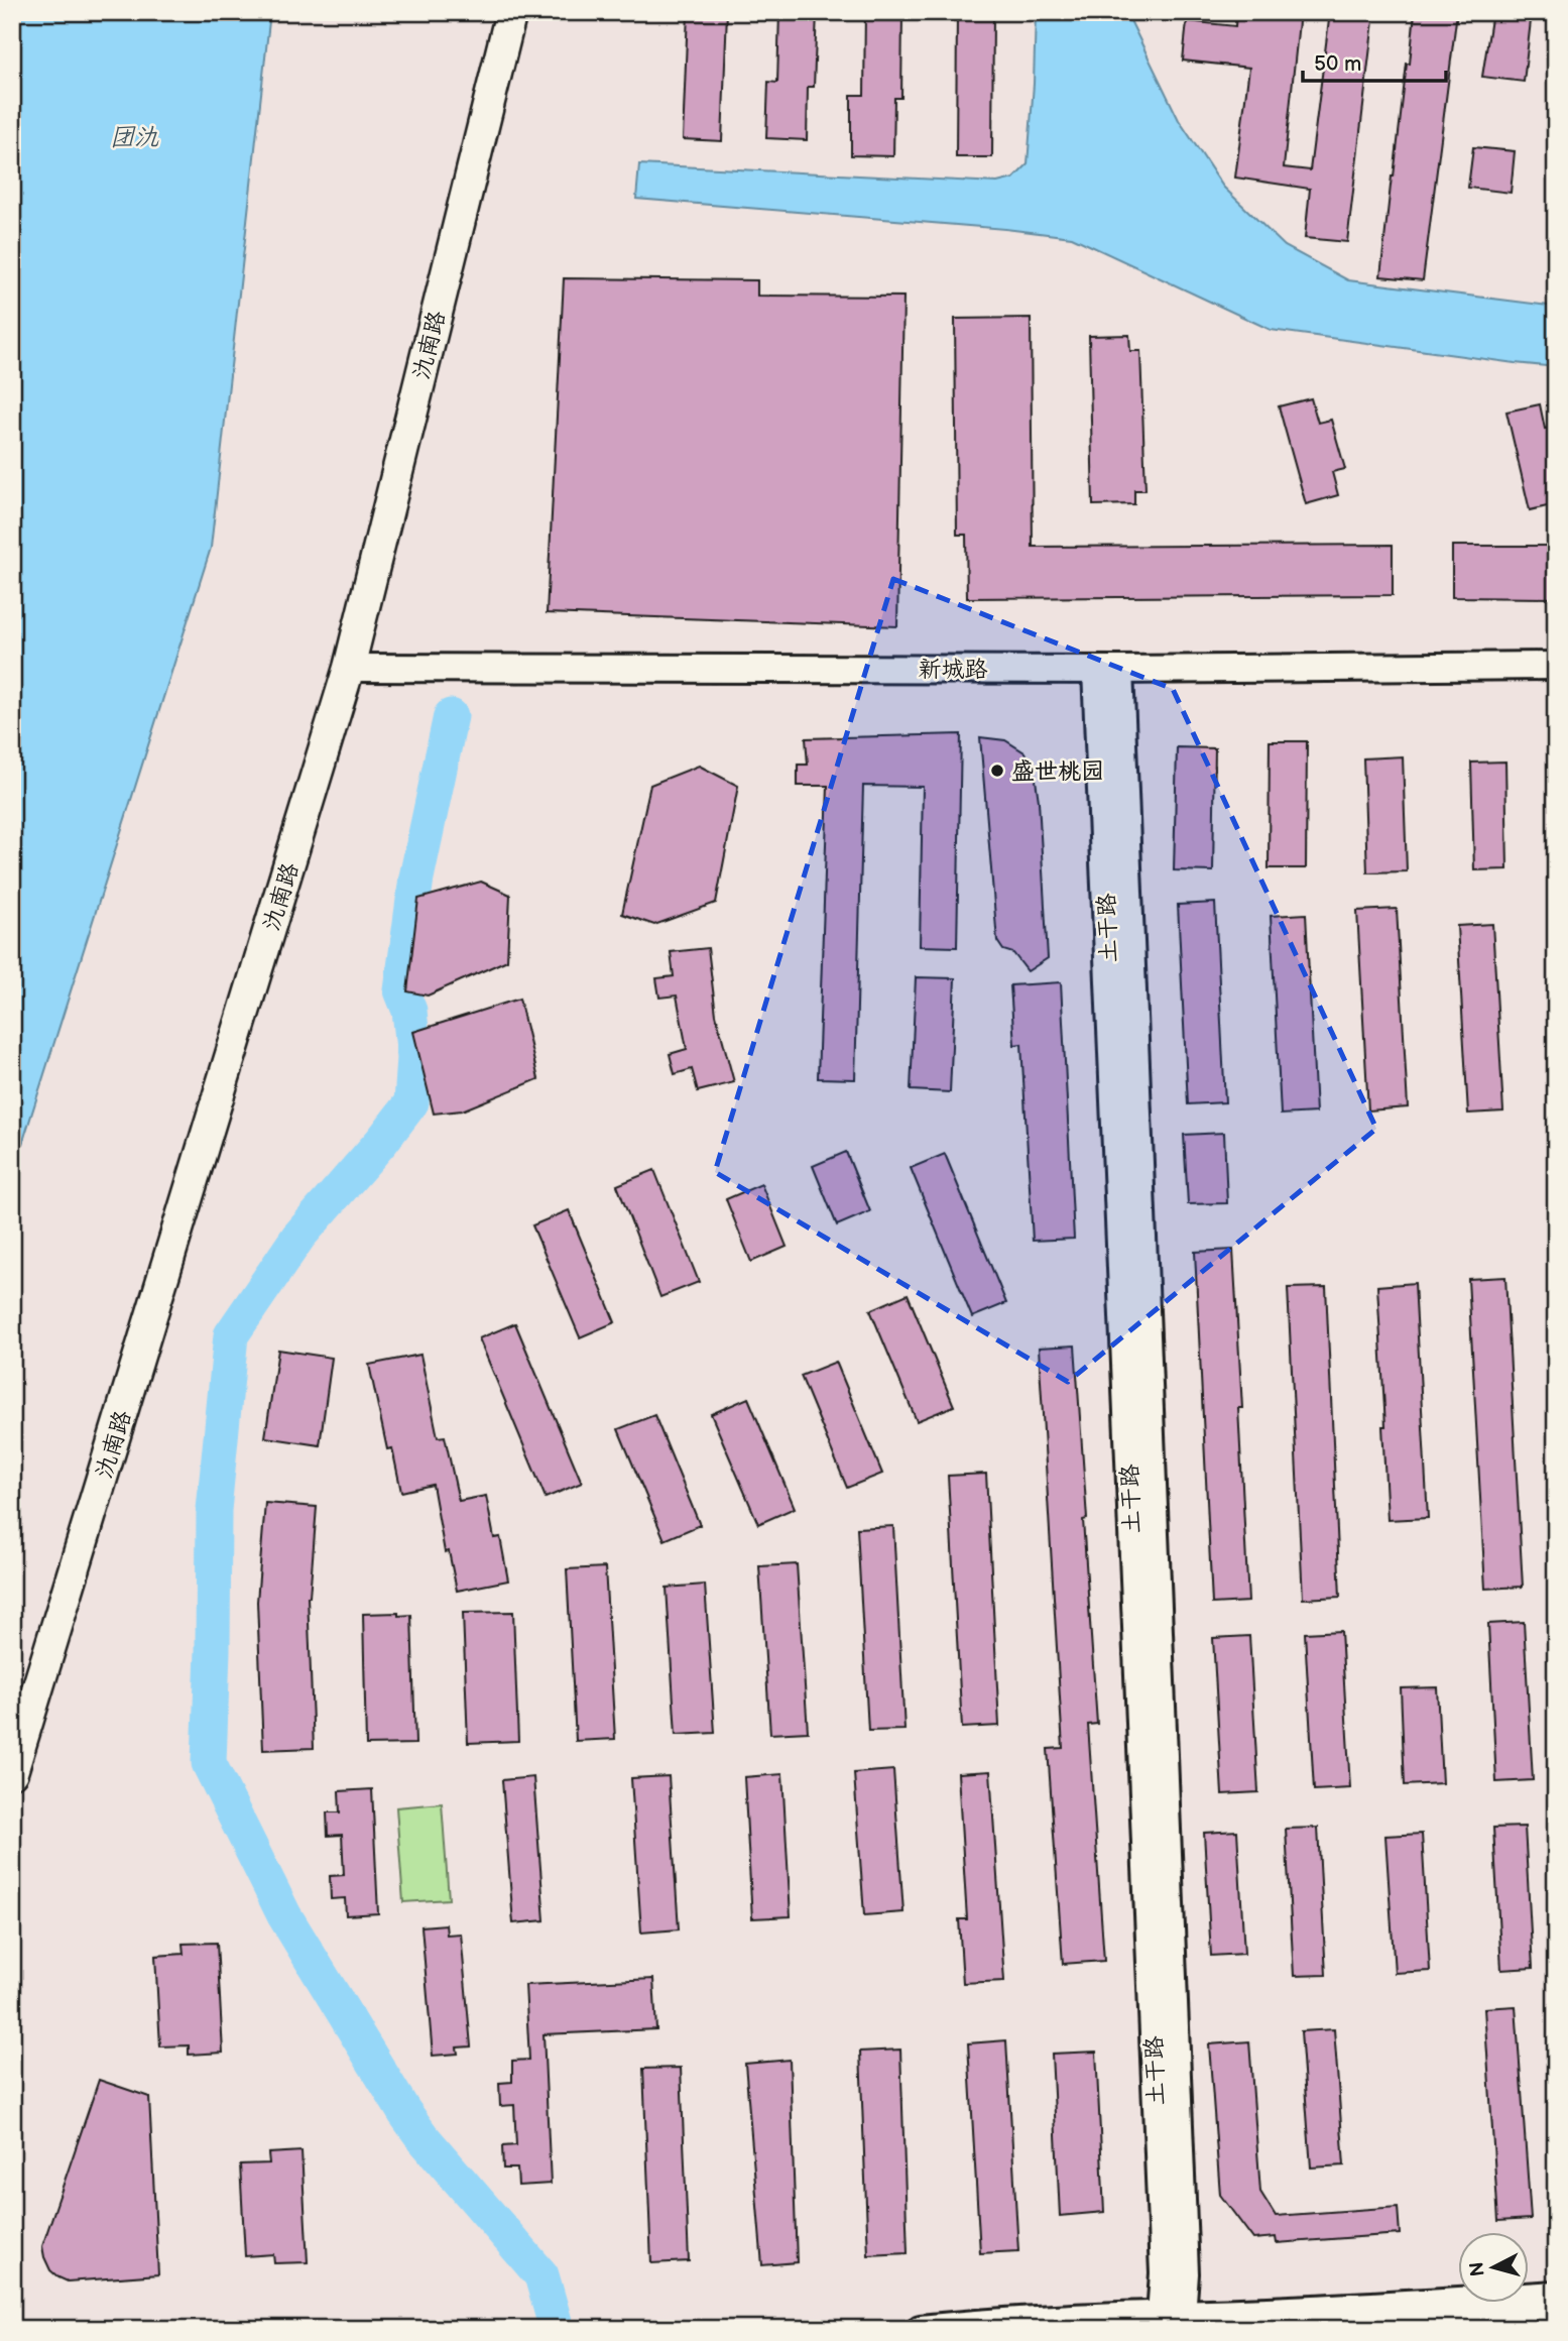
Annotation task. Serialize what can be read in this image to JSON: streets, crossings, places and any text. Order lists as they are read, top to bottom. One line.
{"streets":{"main road":["氿南路"],"street":["新城路","土干路"]},"crossings":[["氿南路","新城路"],["新城路","土干路"]],"water":["团氿"],"places":["盛世桃园"],"scale_bar":"50 m","north":"left"}
